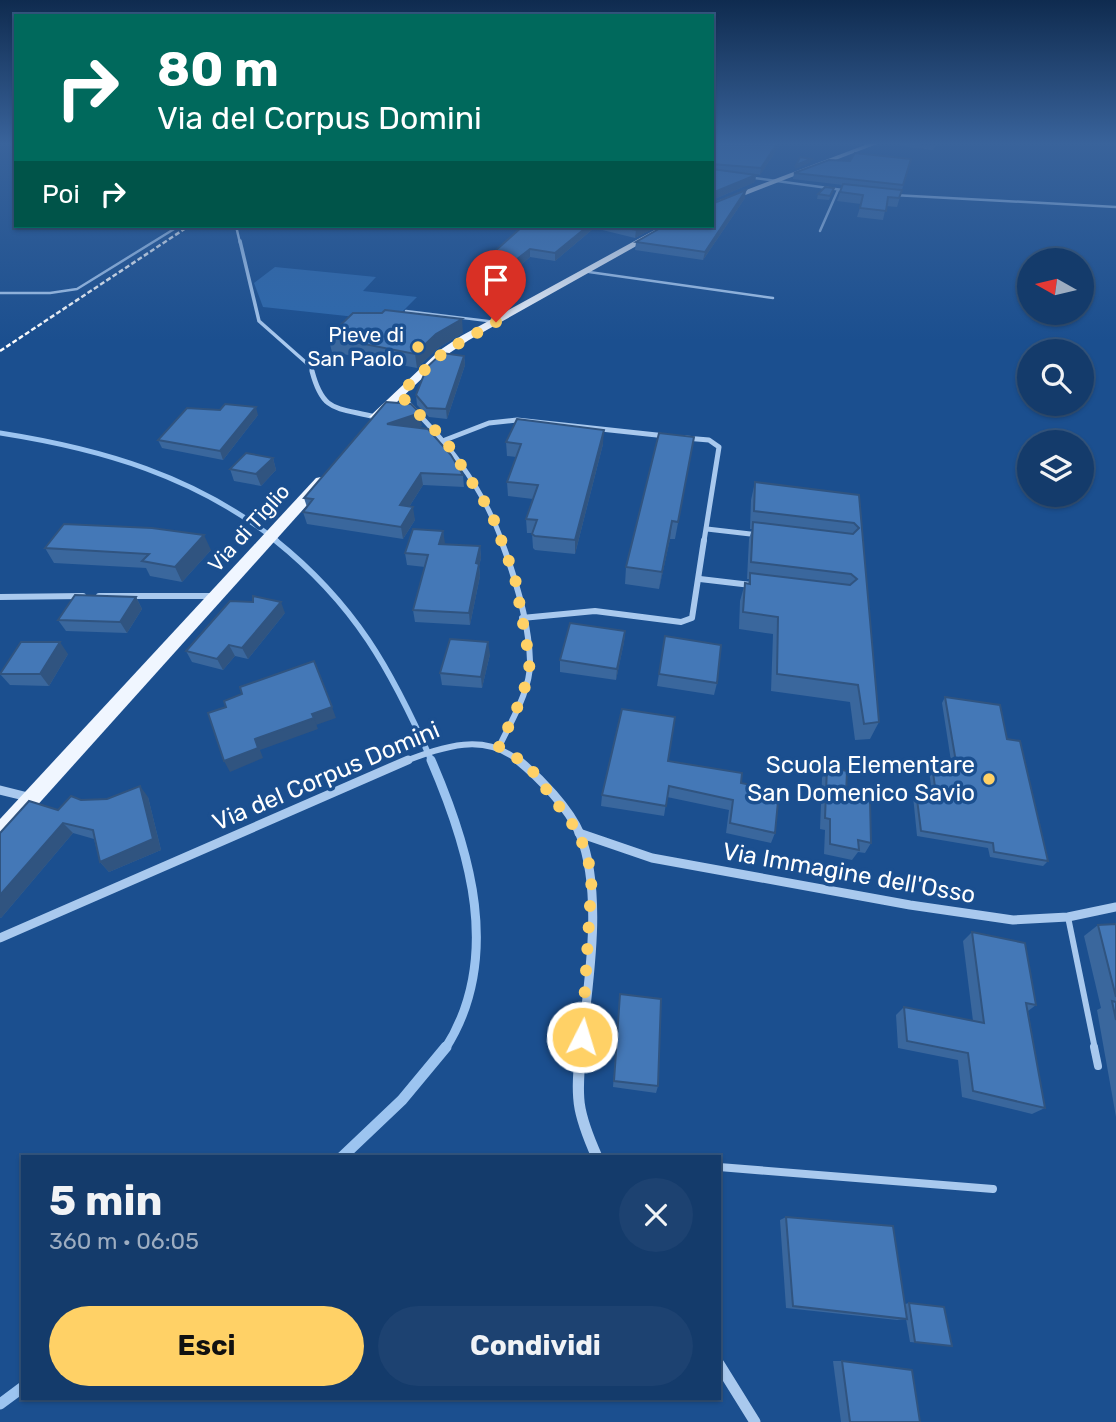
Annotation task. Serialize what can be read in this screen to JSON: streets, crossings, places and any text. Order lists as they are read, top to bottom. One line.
{"streets":{"main road":["Via di Tiglio"],"street":["Via del Corpus Domini","Via Immagine dell'Osso"]},"places":["Pieve di San Paolo","Scuola Elementare San Domenico Savio"],"north":"left","page":{"turn":["80 m","Via del Corpus Domini"],"then":"Poi","heading":["5 min","360 m · 06:05"],"buttons":["Esci","Condividi"]}}
